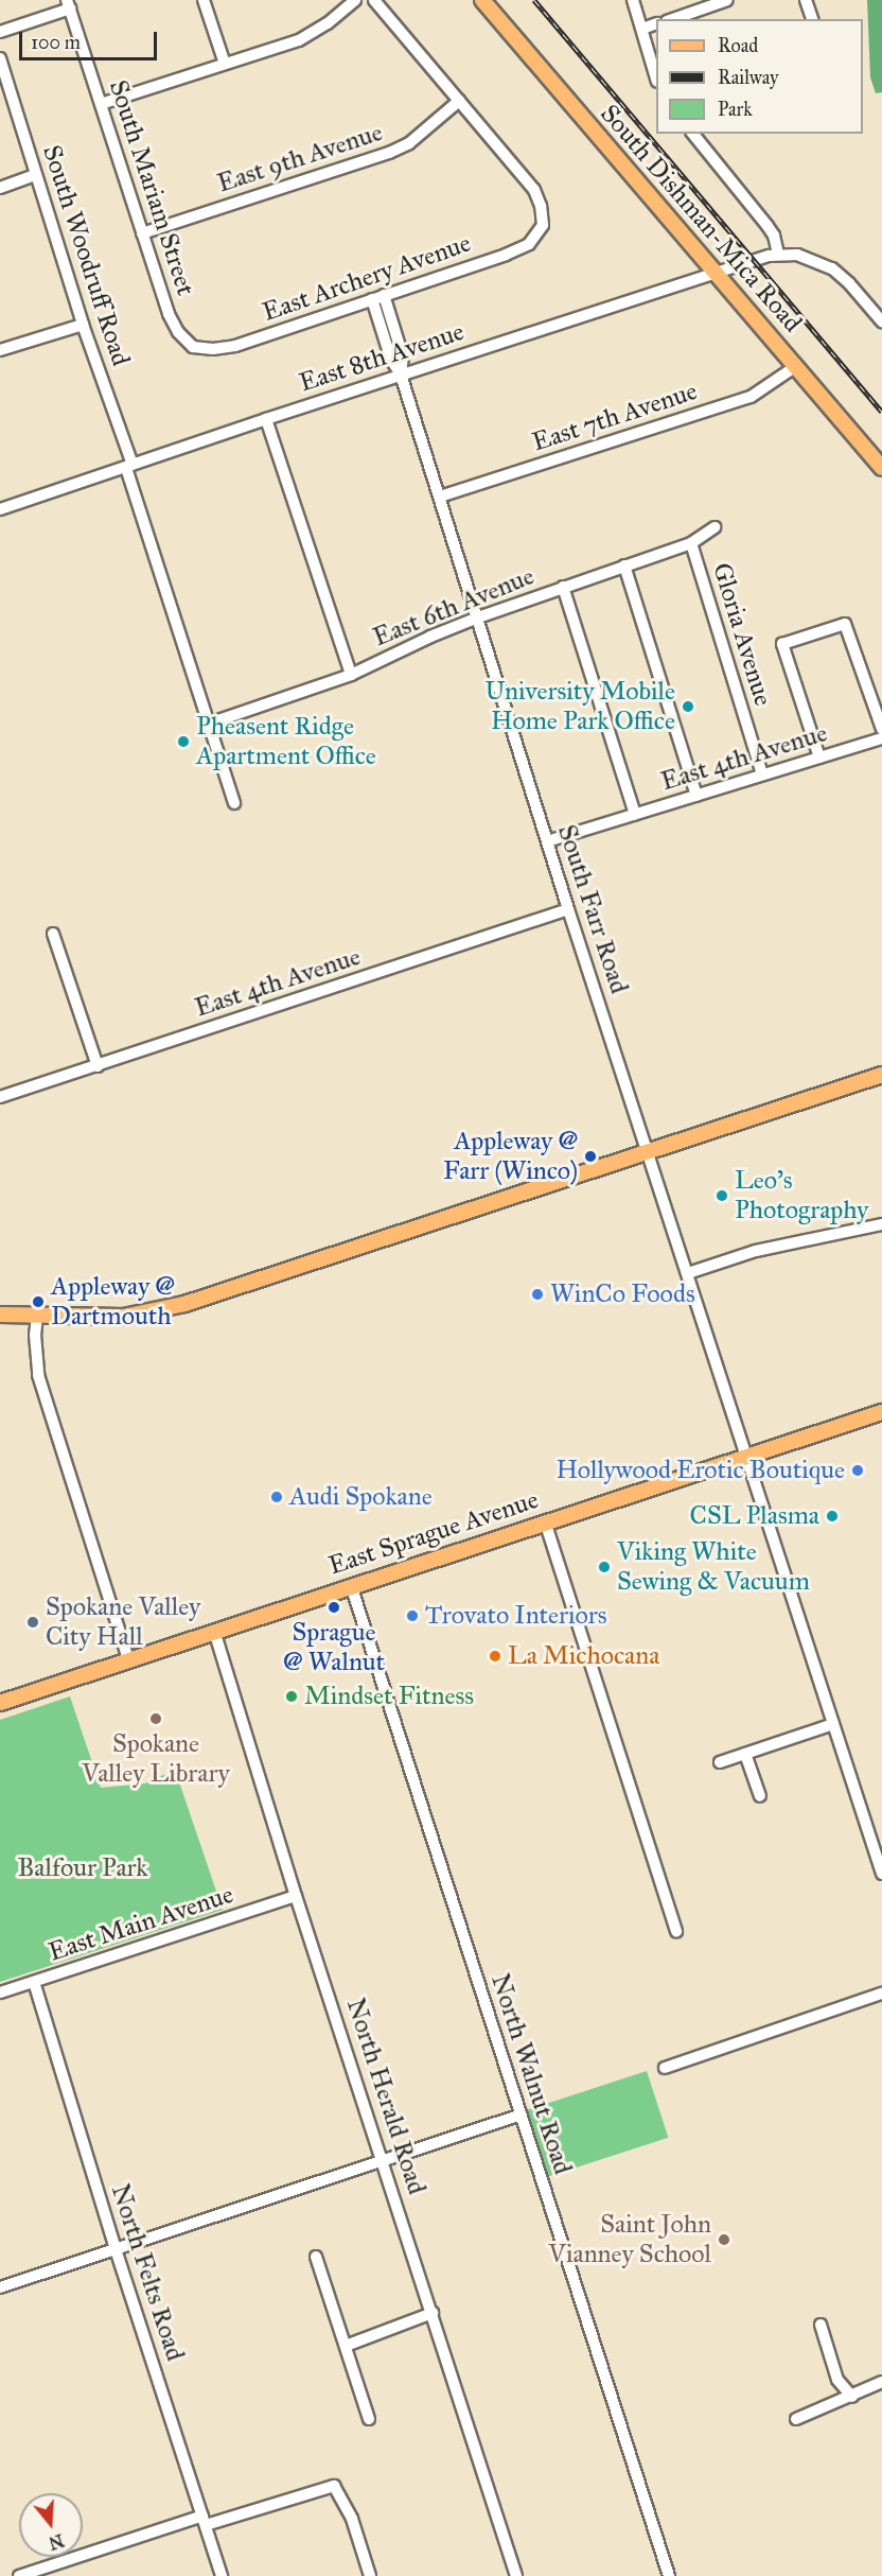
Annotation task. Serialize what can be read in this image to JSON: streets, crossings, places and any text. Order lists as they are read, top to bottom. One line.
{"streets":{"main road":["South Dishman-Mica Road","East Sprague Avenue"],"street":["East 9th Avenue","South Mariam Street","South Woodruff Road","East Archery Avenue","East 8th Avenue","East 7th Avenue","East 6th Avenue","Gloria Avenue","East 4th Avenue","South Farr Road","East Main Avenue","North Walnut Road","North Herald Road","North Felts Road"]},"crossings":[["East 9th Avenue","South Mariam Street"],["East 9th Avenue","East Archery Avenue"],["South Mariam Street","East Archery Avenue"],["South Dishman-Mica Road","East 8th Avenue"],["South Dishman-Mica Road","East 7th Avenue"],["South Woodruff Road","East 8th Avenue"],["South Woodruff Road","East 6th Avenue"],["East Archery Avenue","South Farr Road"],["East 8th Avenue","South Farr Road"],["East 7th Avenue","South Farr Road"],["East 6th Avenue","Gloria Avenue"],["East 6th Avenue","South Farr Road"],["Gloria Avenue","East 4th Avenue"],["East 4th Avenue","South Farr Road"],["South Farr Road","East Sprague Avenue"],["East Sprague Avenue","North Walnut Road"],["East Sprague Avenue","North Herald Road"],["East Main Avenue","North Herald Road"],["East Main Avenue","North Felts Road"]],"parks":["Balfour Park"],"places":["University Mobile Home Park Office","Pheasent Ridge Apartment Office","Appleway @ Farr (Winco)","Leo's Photography","WinCo Foods","Appleway @ Dartmouth","Hollywood Erotic Boutique","Audi Spokane","CSL Plasma","Viking White Sewing & Vacuum","Sprague @ Walnut","Trovato Interiors","Spokane Valley City Hall","La Michocana","Mindset Fitness","Spokane Valley Library","Saint John Vianney School"],"legend":["Road","Railway","Park"],"scale_bar":"100 m","north":"bottom"}
